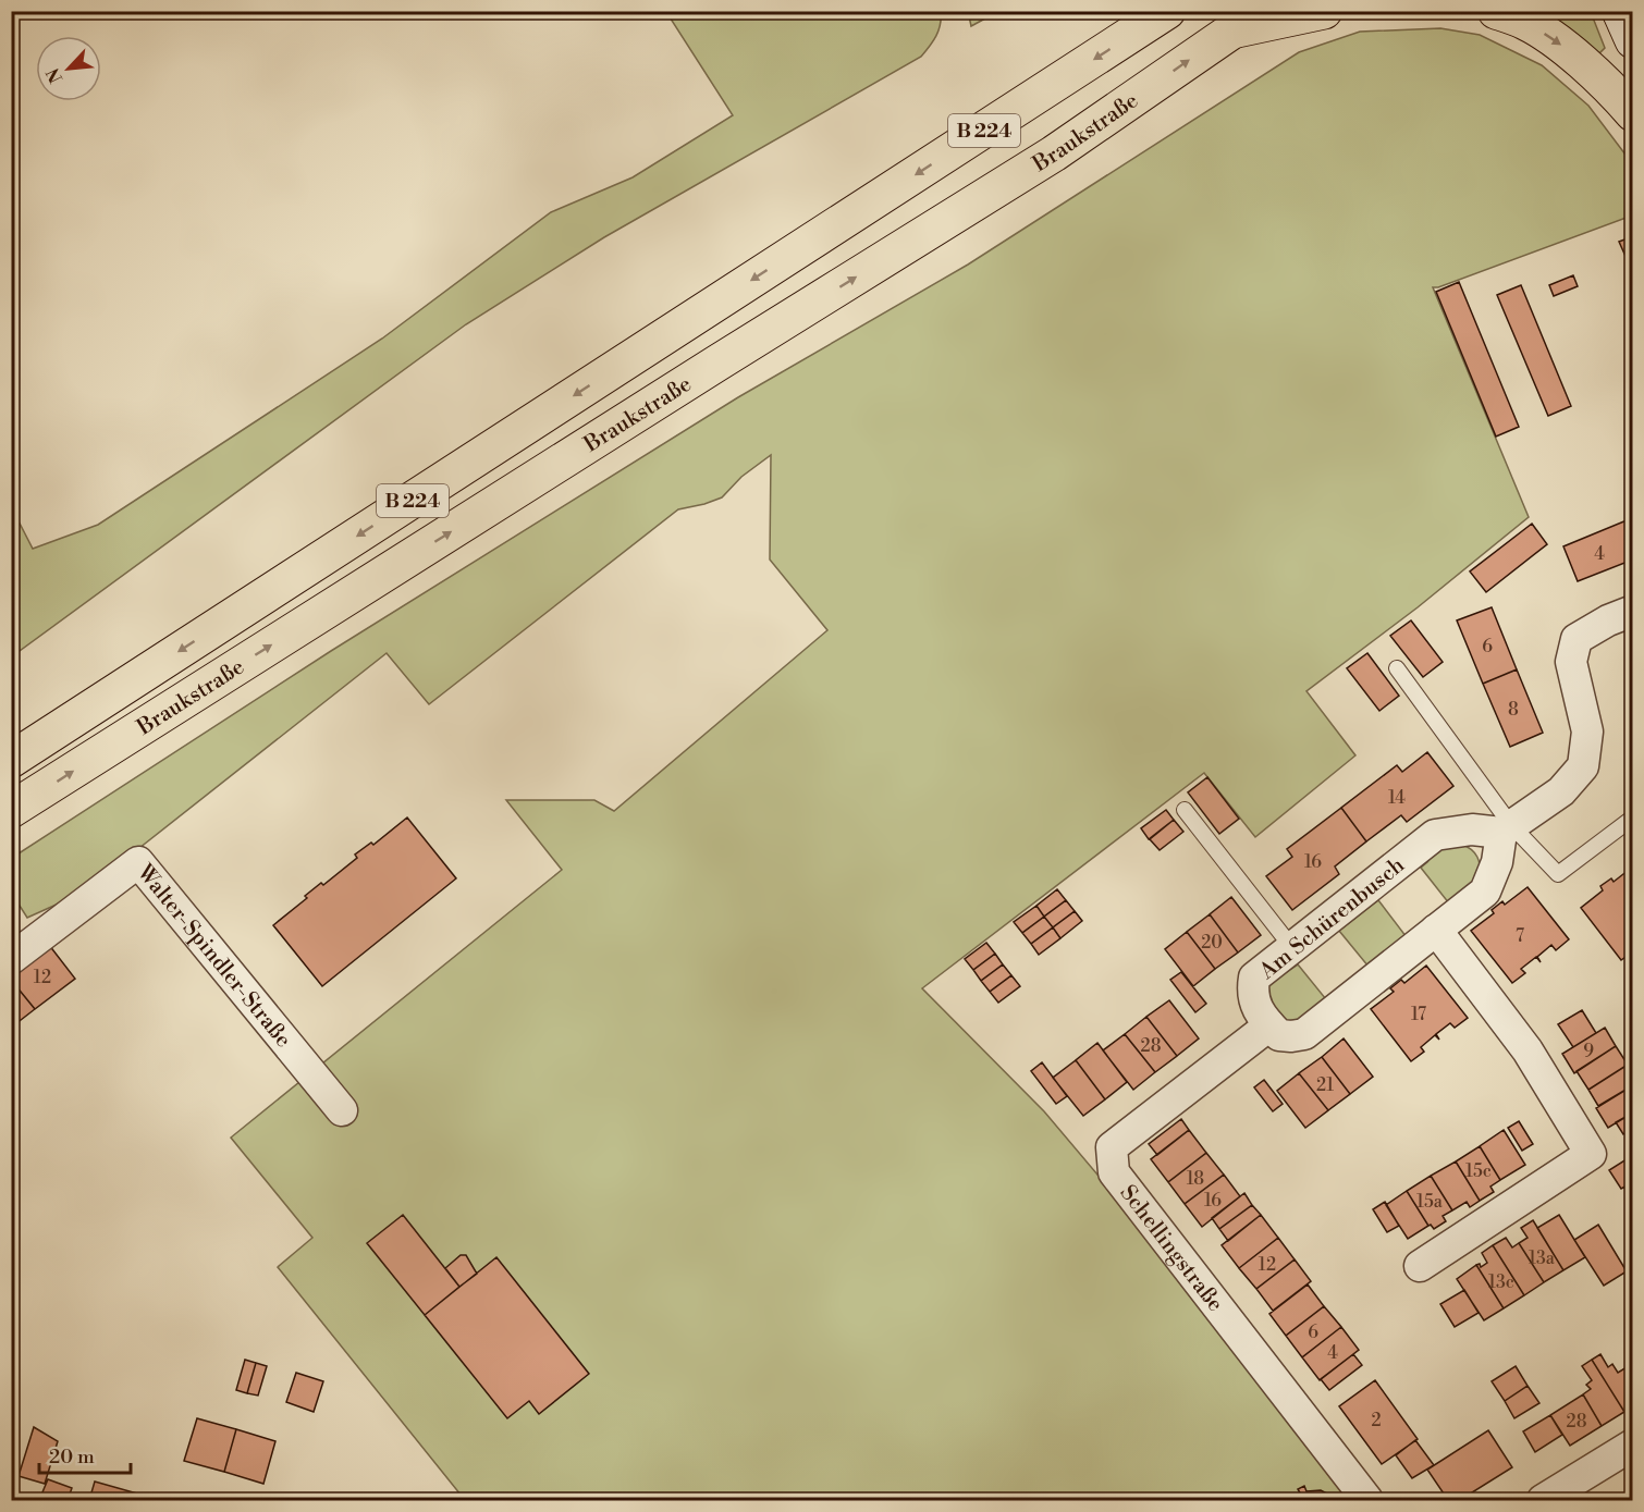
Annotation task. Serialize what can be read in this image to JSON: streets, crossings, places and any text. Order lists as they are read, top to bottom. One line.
{"streets":{"main road":["B 224","Braukstraße"],"street":["Am Schürenbusch","Walter-Spindler-Straße","Schellingstraße"]},"crossings":[["Am Schürenbusch","Schellingstraße"]],"house_numbers":["4","6","8","14","16","7","20","12","17","28","9","21","15c","18","16","15a","13a","12","13c","6","4","2","28"],"scale_bar":"20 m","north":"bottom left"}
